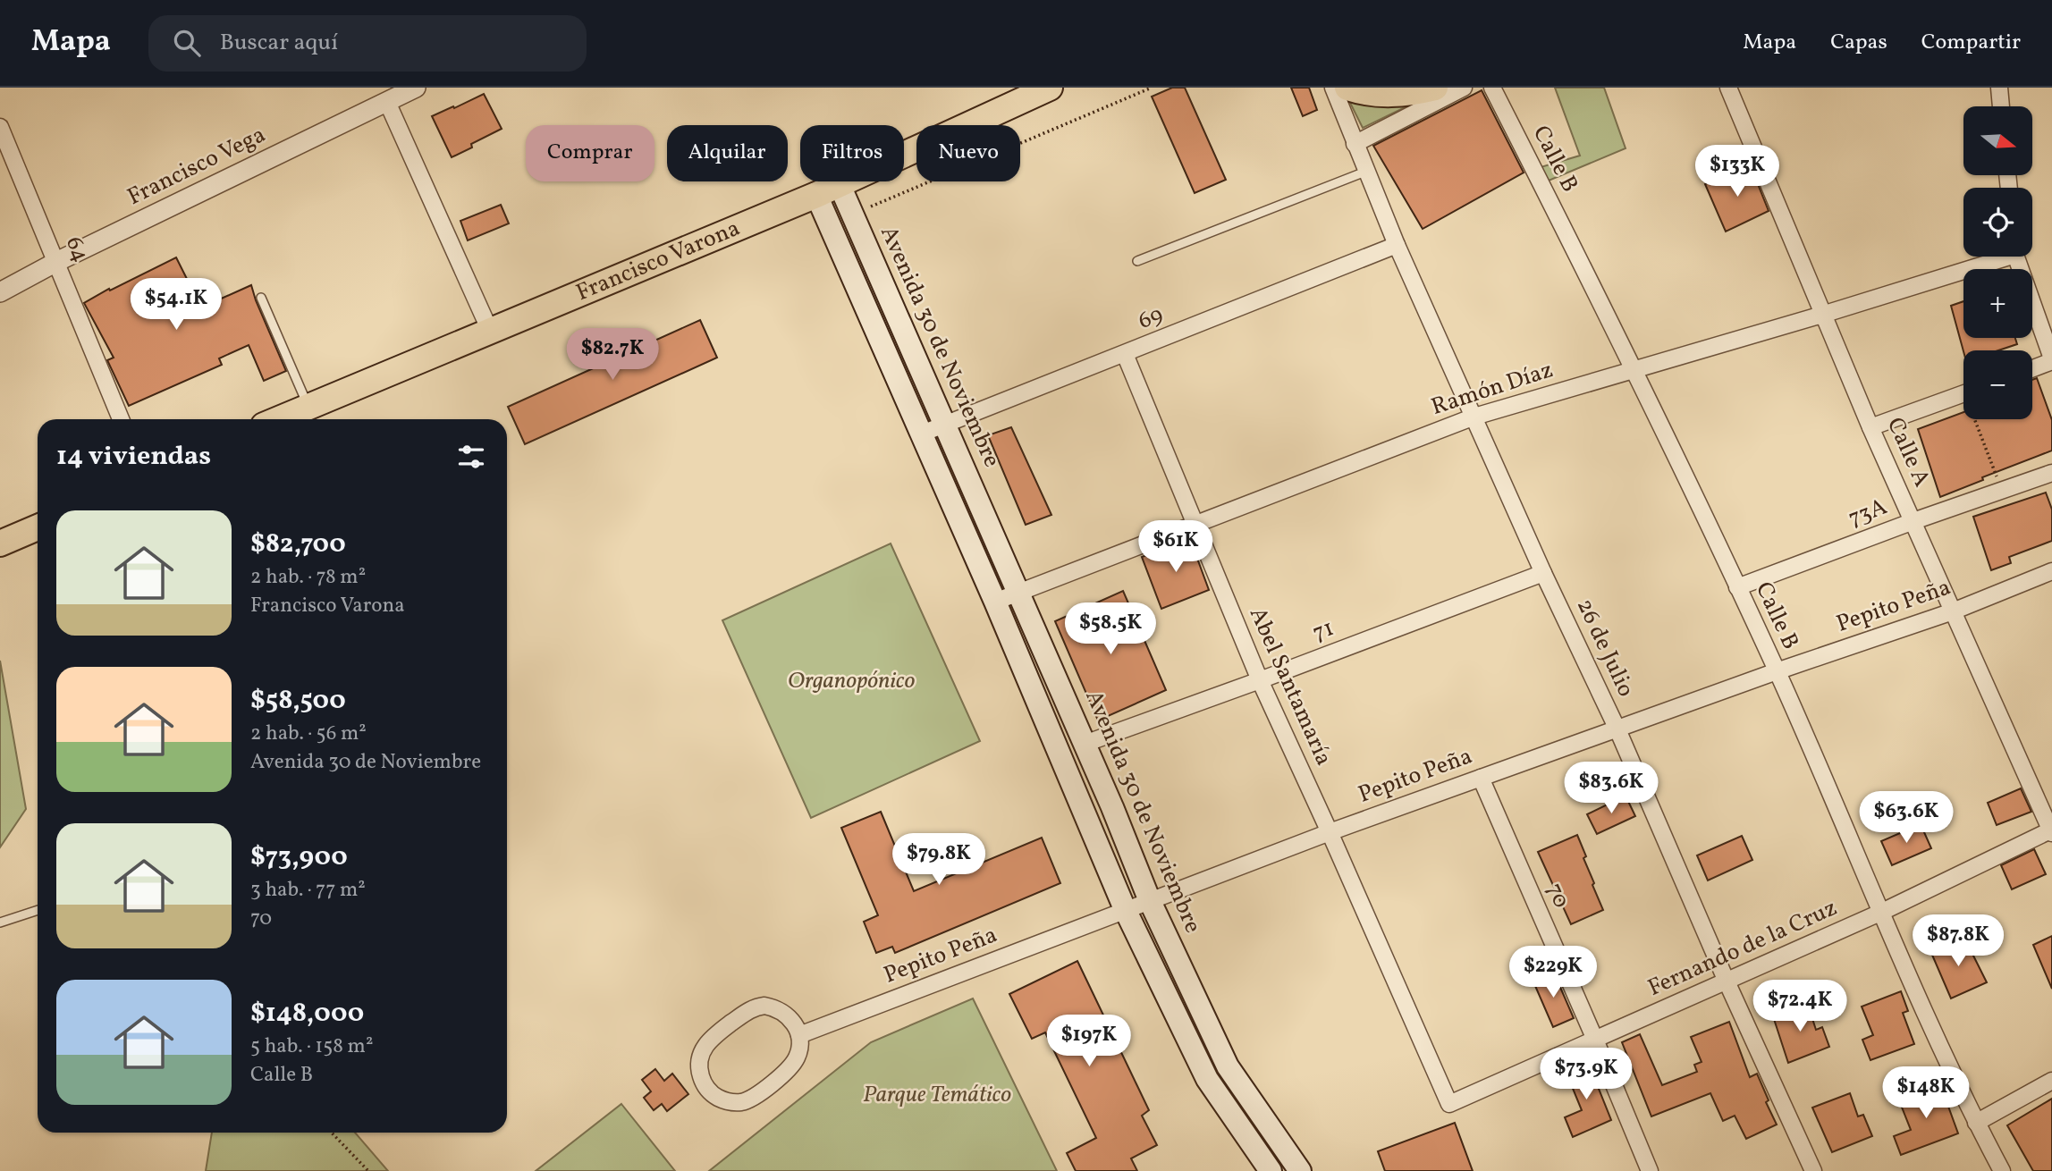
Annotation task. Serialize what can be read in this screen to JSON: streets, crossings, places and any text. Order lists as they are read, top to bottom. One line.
{"streets":{"main road":["Francisco Varona","Avenida 30 de Noviembre"],"street":["Calle B","Francisco Vega","64","69","Ramón Díaz","Calle A","73A","Pepito Peña","71","26 de Julio","Abel Santamaría","70","Fernando de la Cruz"]},"crossings":[["Calle B","Ramón Díaz"],["Calle B","73A"],["Calle B","Pepito Peña"],["Calle B","Fernando de la Cruz"],["Francisco Vega","64"],["Francisco Varona","Avenida 30 de Noviembre"],["69","Avenida 30 de Noviembre"],["69","26 de Julio"],["69","Abel Santamaría"],["Avenida 30 de Noviembre","Ramón Díaz"],["Avenida 30 de Noviembre","Pepito Peña"],["Avenida 30 de Noviembre","71"],["Ramón Díaz","Calle A"],["Ramón Díaz","26 de Julio"],["Ramón Díaz","Abel Santamaría"],["Calle A","73A"],["Calle A","Pepito Peña"],["Calle A","Fernando de la Cruz"],["Pepito Peña","26 de Julio"],["Pepito Peña","Abel Santamaría"],["Pepito Peña","70"],["71","26 de Julio"],["71","Abel Santamaría"],["26 de Julio","Fernando de la Cruz"],["Abel Santamaría","Fernando de la Cruz"],["70","Fernando de la Cruz"]],"parks":["Organopónico","Parque Temático"],"north":"right","page":{"header":"Mapa","search":"Buscar aquí","nav":["Mapa","Capas","Compartir"],"map_buttons":["+","−"],"chip":["Comprar","Alquilar","Filtros","Nuevo"],"price":["$133K","$54.1K","$82.7K","$61K","$58.5K","$83.6K","$63.6K","$79.8K","$87.8K","$229K","$72.4K","$197K","$73.9K","$148K"],"heading":"14 viviendas","list":[{"name":"$82,700","note":"2 hab. · 78 m² · Francisco Varona"},{"name":"$58,500","note":"2 hab. · 56 m² · Avenida 30 de Noviembre"},{"name":"$73,900","note":"3 hab. · 77 m² · 70"},{"name":"$148,000","note":"5 hab. · 158 m² · Calle B"}]}}
